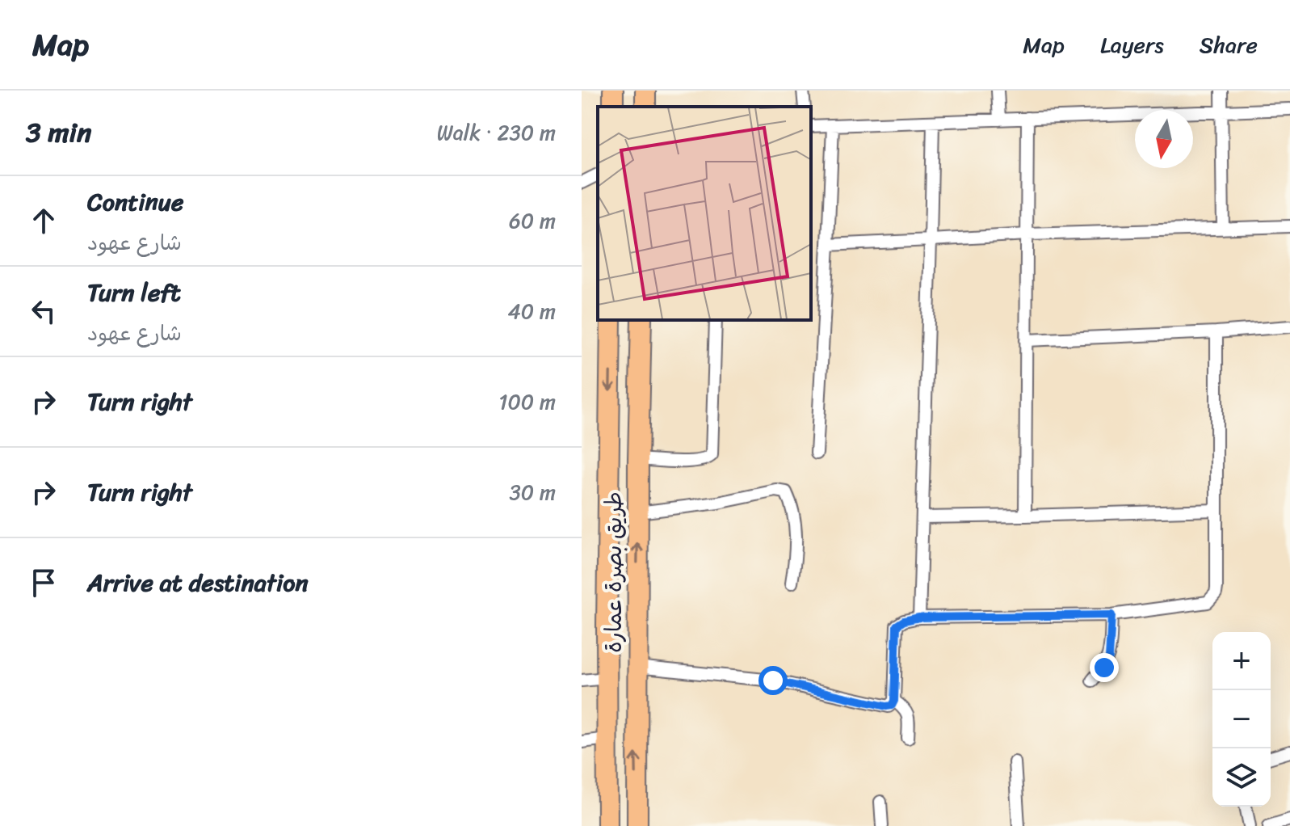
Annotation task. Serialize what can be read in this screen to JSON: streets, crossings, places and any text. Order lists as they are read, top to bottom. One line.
{"streets":{"highway":["طريق بصرة عمارة"]},"north":"bottom","page":{"header":"Map","nav":["Map","Layers","Share"],"heading":["3 min","Walk · 230 m"],"list":[["Continue","شارع عهود","60 m"],["Turn left","شارع عهود","40 m"],["Turn right","100 m"],["Turn right","30 m"],"Arrive at destination"],"map_buttons":["+","−"]}}
